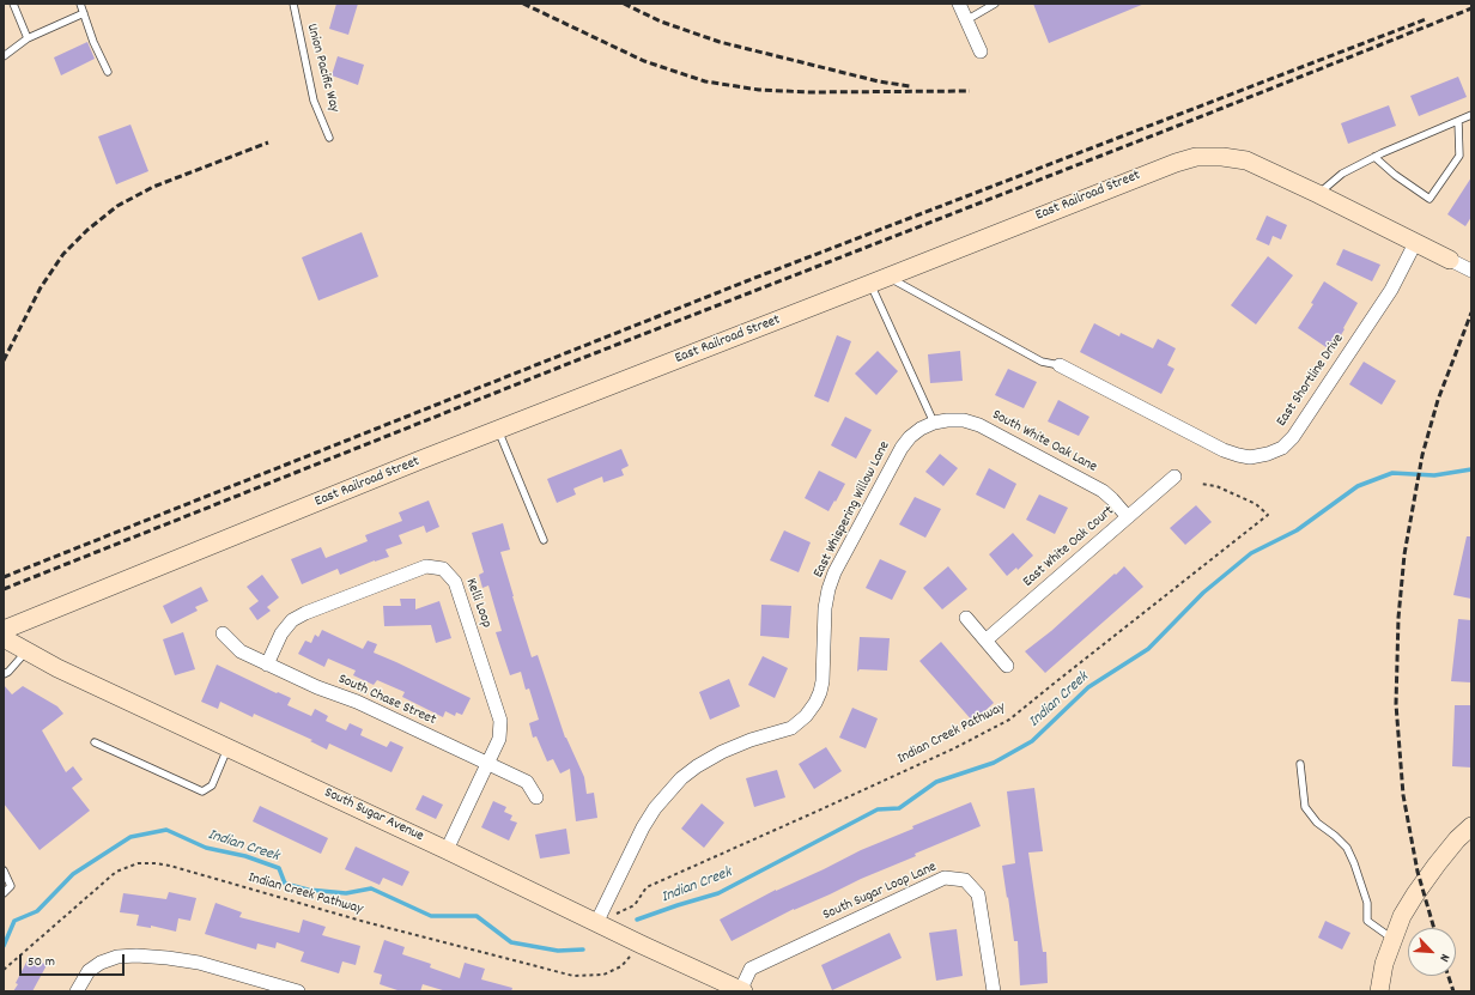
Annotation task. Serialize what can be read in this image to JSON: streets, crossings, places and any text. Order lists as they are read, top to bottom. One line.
{"streets":{"street":["East Railroad Street","East Shortline Drive","South White Oak Lane","East Whispering Willow Lane","East White Oak Court","Kelli Loop","South Chase Street","South Sugar Avenue","South Sugar Loop Lane"],"lane":["Union Pacific Way"],"path":["Indian Creek Pathway"]},"crossings":[["East Railroad Street","East Shortline Drive"],["South White Oak Lane","East Whispering Willow Lane"],["South White Oak Lane","East White Oak Court"],["East Whispering Willow Lane","South Sugar Avenue"],["Kelli Loop","South Chase Street"],["Kelli Loop","South Sugar Avenue"],["South Sugar Avenue","South Sugar Loop Lane"]],"water":["Indian Creek"],"scale_bar":"50 m","north":"bottom right"}
